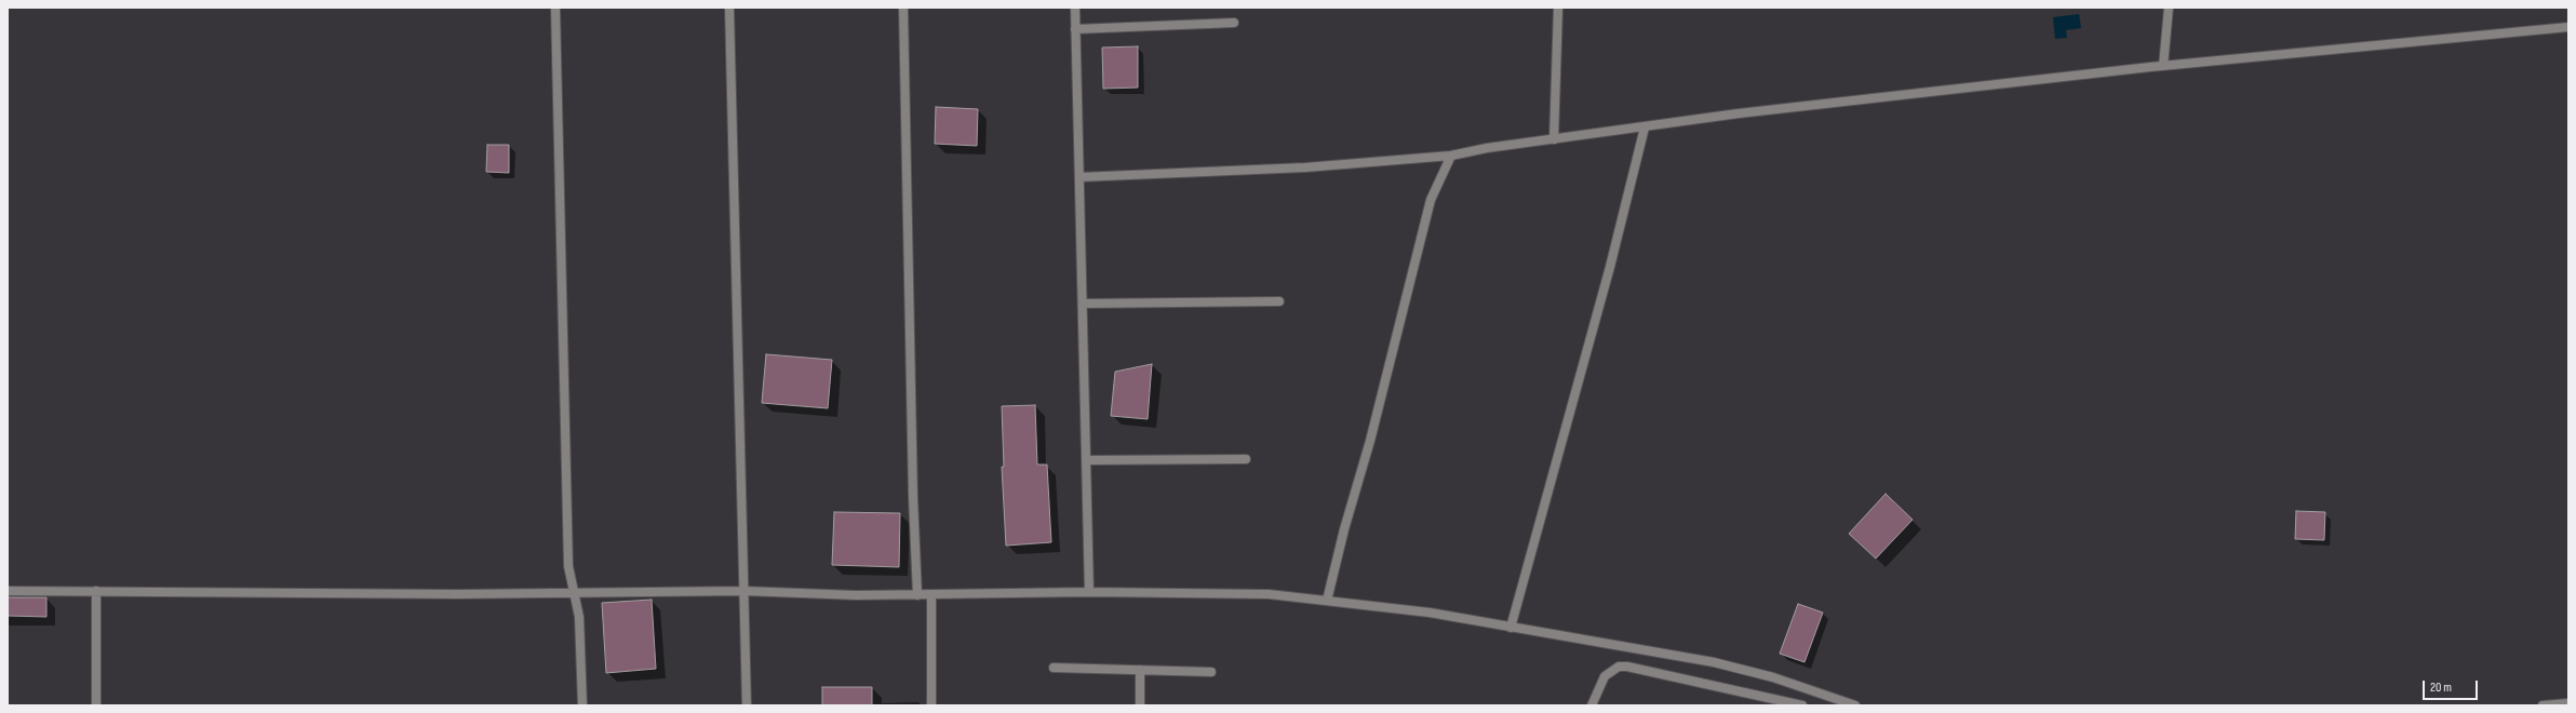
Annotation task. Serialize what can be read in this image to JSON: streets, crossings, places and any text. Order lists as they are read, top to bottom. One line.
{"scale_bar":"20 m"}
